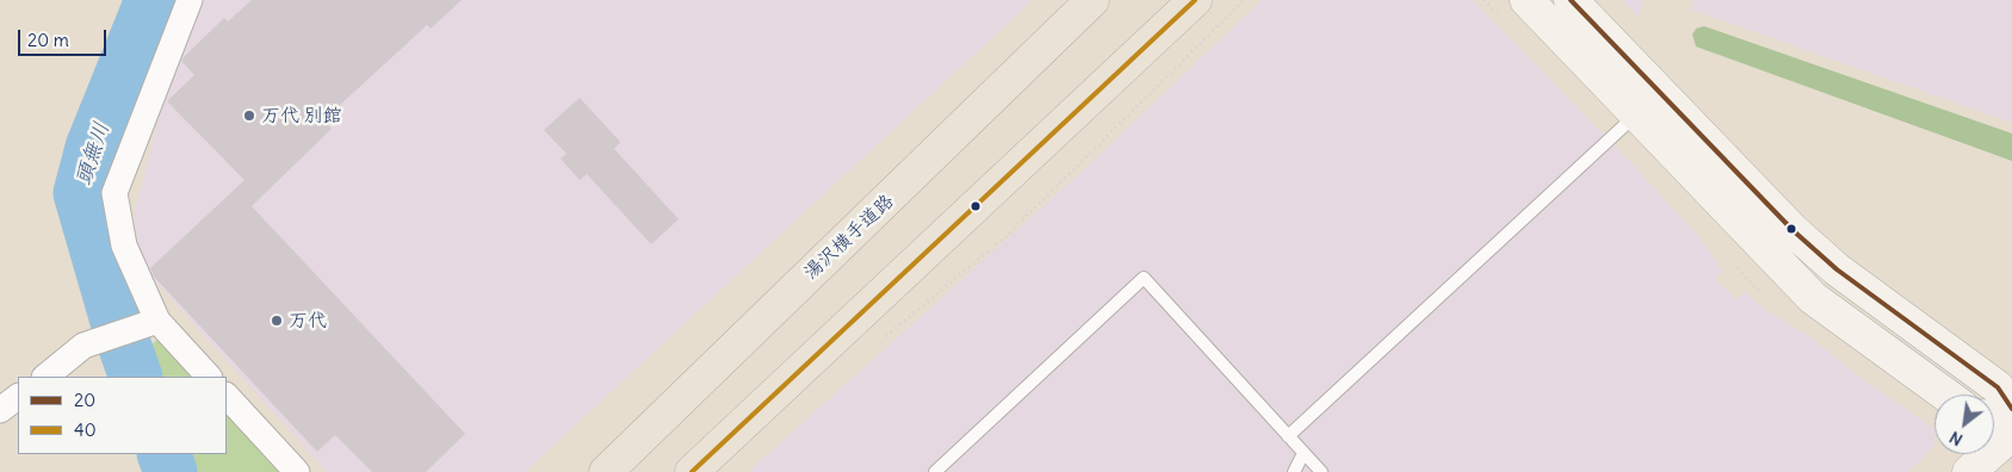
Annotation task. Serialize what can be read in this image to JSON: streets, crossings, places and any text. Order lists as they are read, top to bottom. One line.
{"streets":{"highway":["湯沢横手道路"]},"water":["頭無川"],"places":["万代 別館","万代"],"lines":["transit line 20","transit line 40"],"legend":["20","40"],"scale_bar":"20 m","north":"bottom left"}
